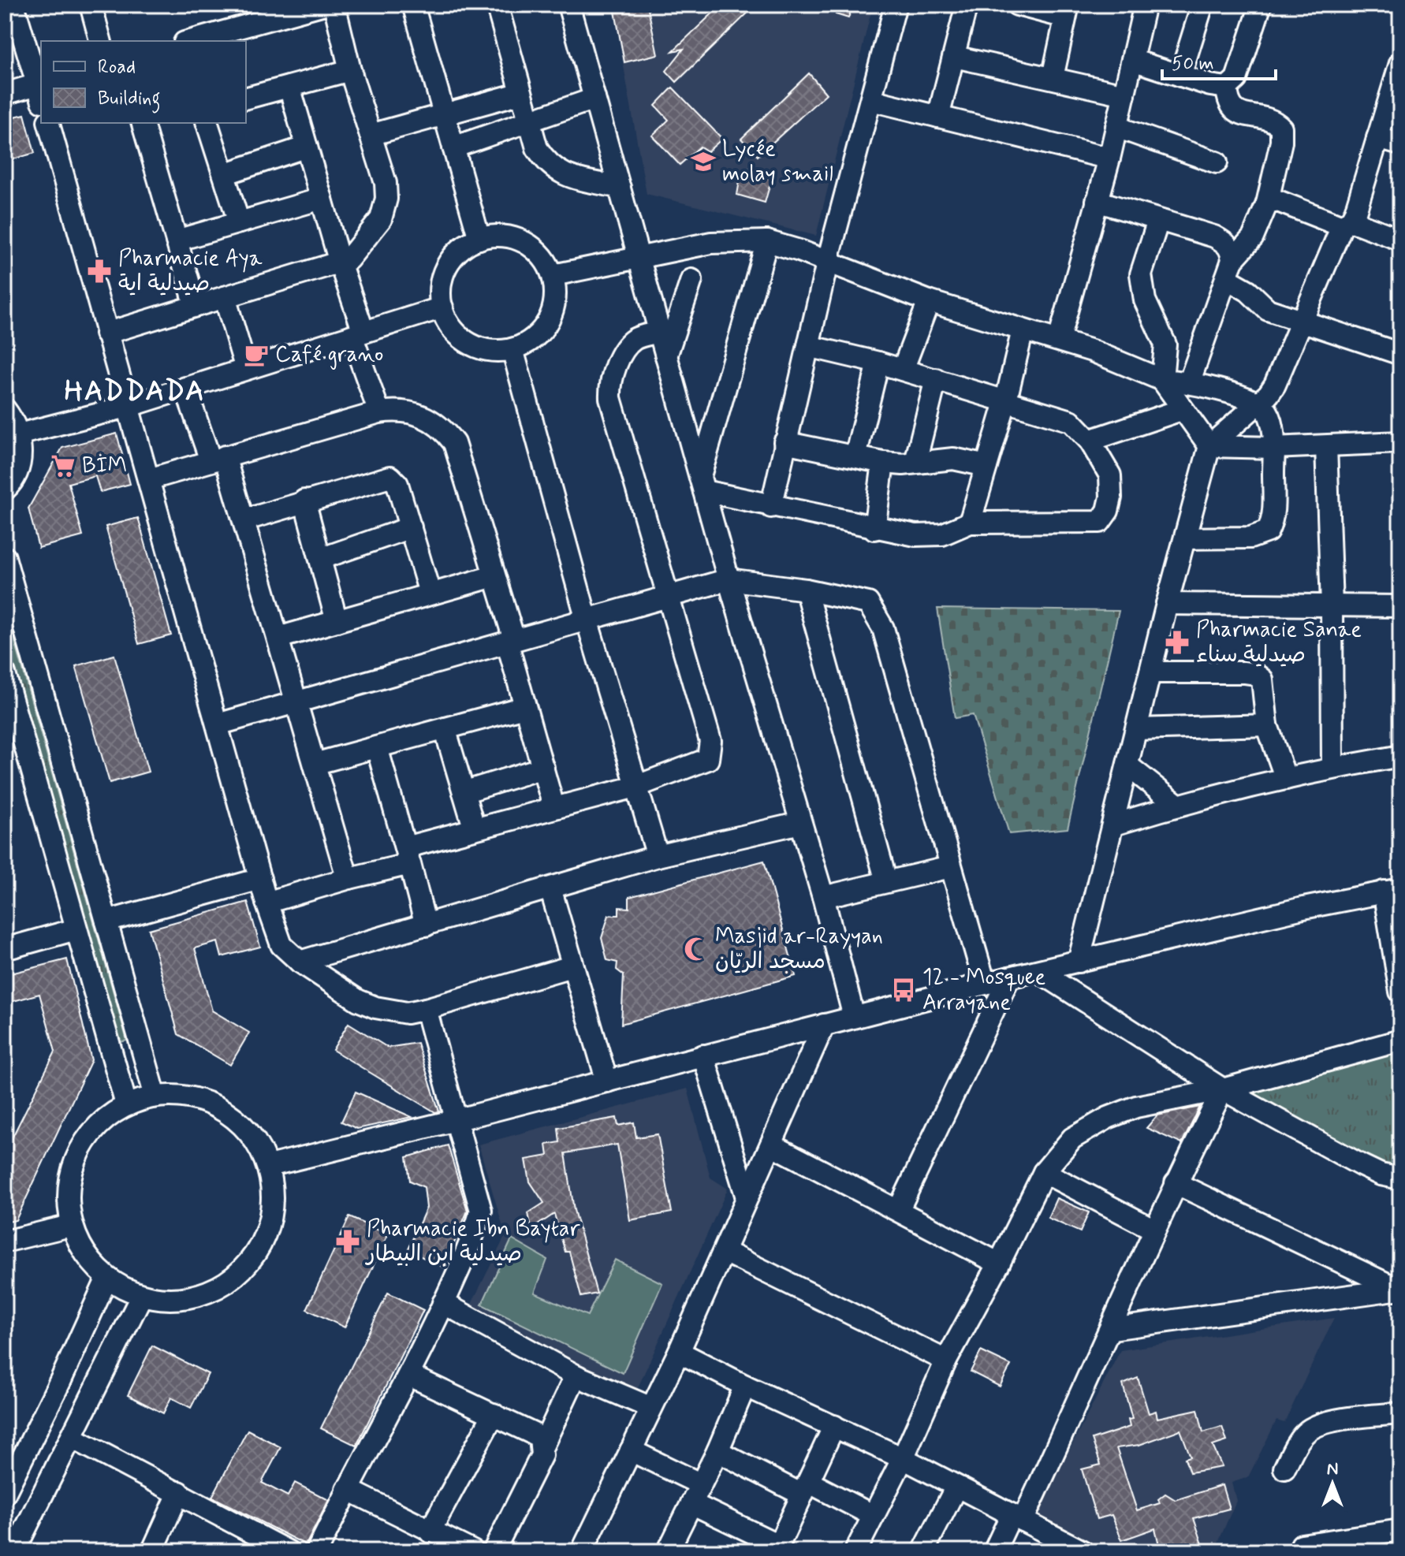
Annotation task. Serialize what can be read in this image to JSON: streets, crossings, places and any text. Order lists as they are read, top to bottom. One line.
{"districts":["HADDADA"],"places":{"school or university":["Lycée molay smail"],"pharmacy":["Pharmacie Aya صيدلية اية","Pharmacie Sanae صيدلية سناء","Pharmacie Ibn Baytar صيدلية ابن البيطار"],"cafe":["Café grano"],"supermarket":["BİM"],"mosque":["Masjid ar-Rayyan مسجد الريّان"],"bus stop":["12 - Mosquee Arrayane"]},"legend":["Road","Building"],"scale_bar":"50 m","north":"top"}
